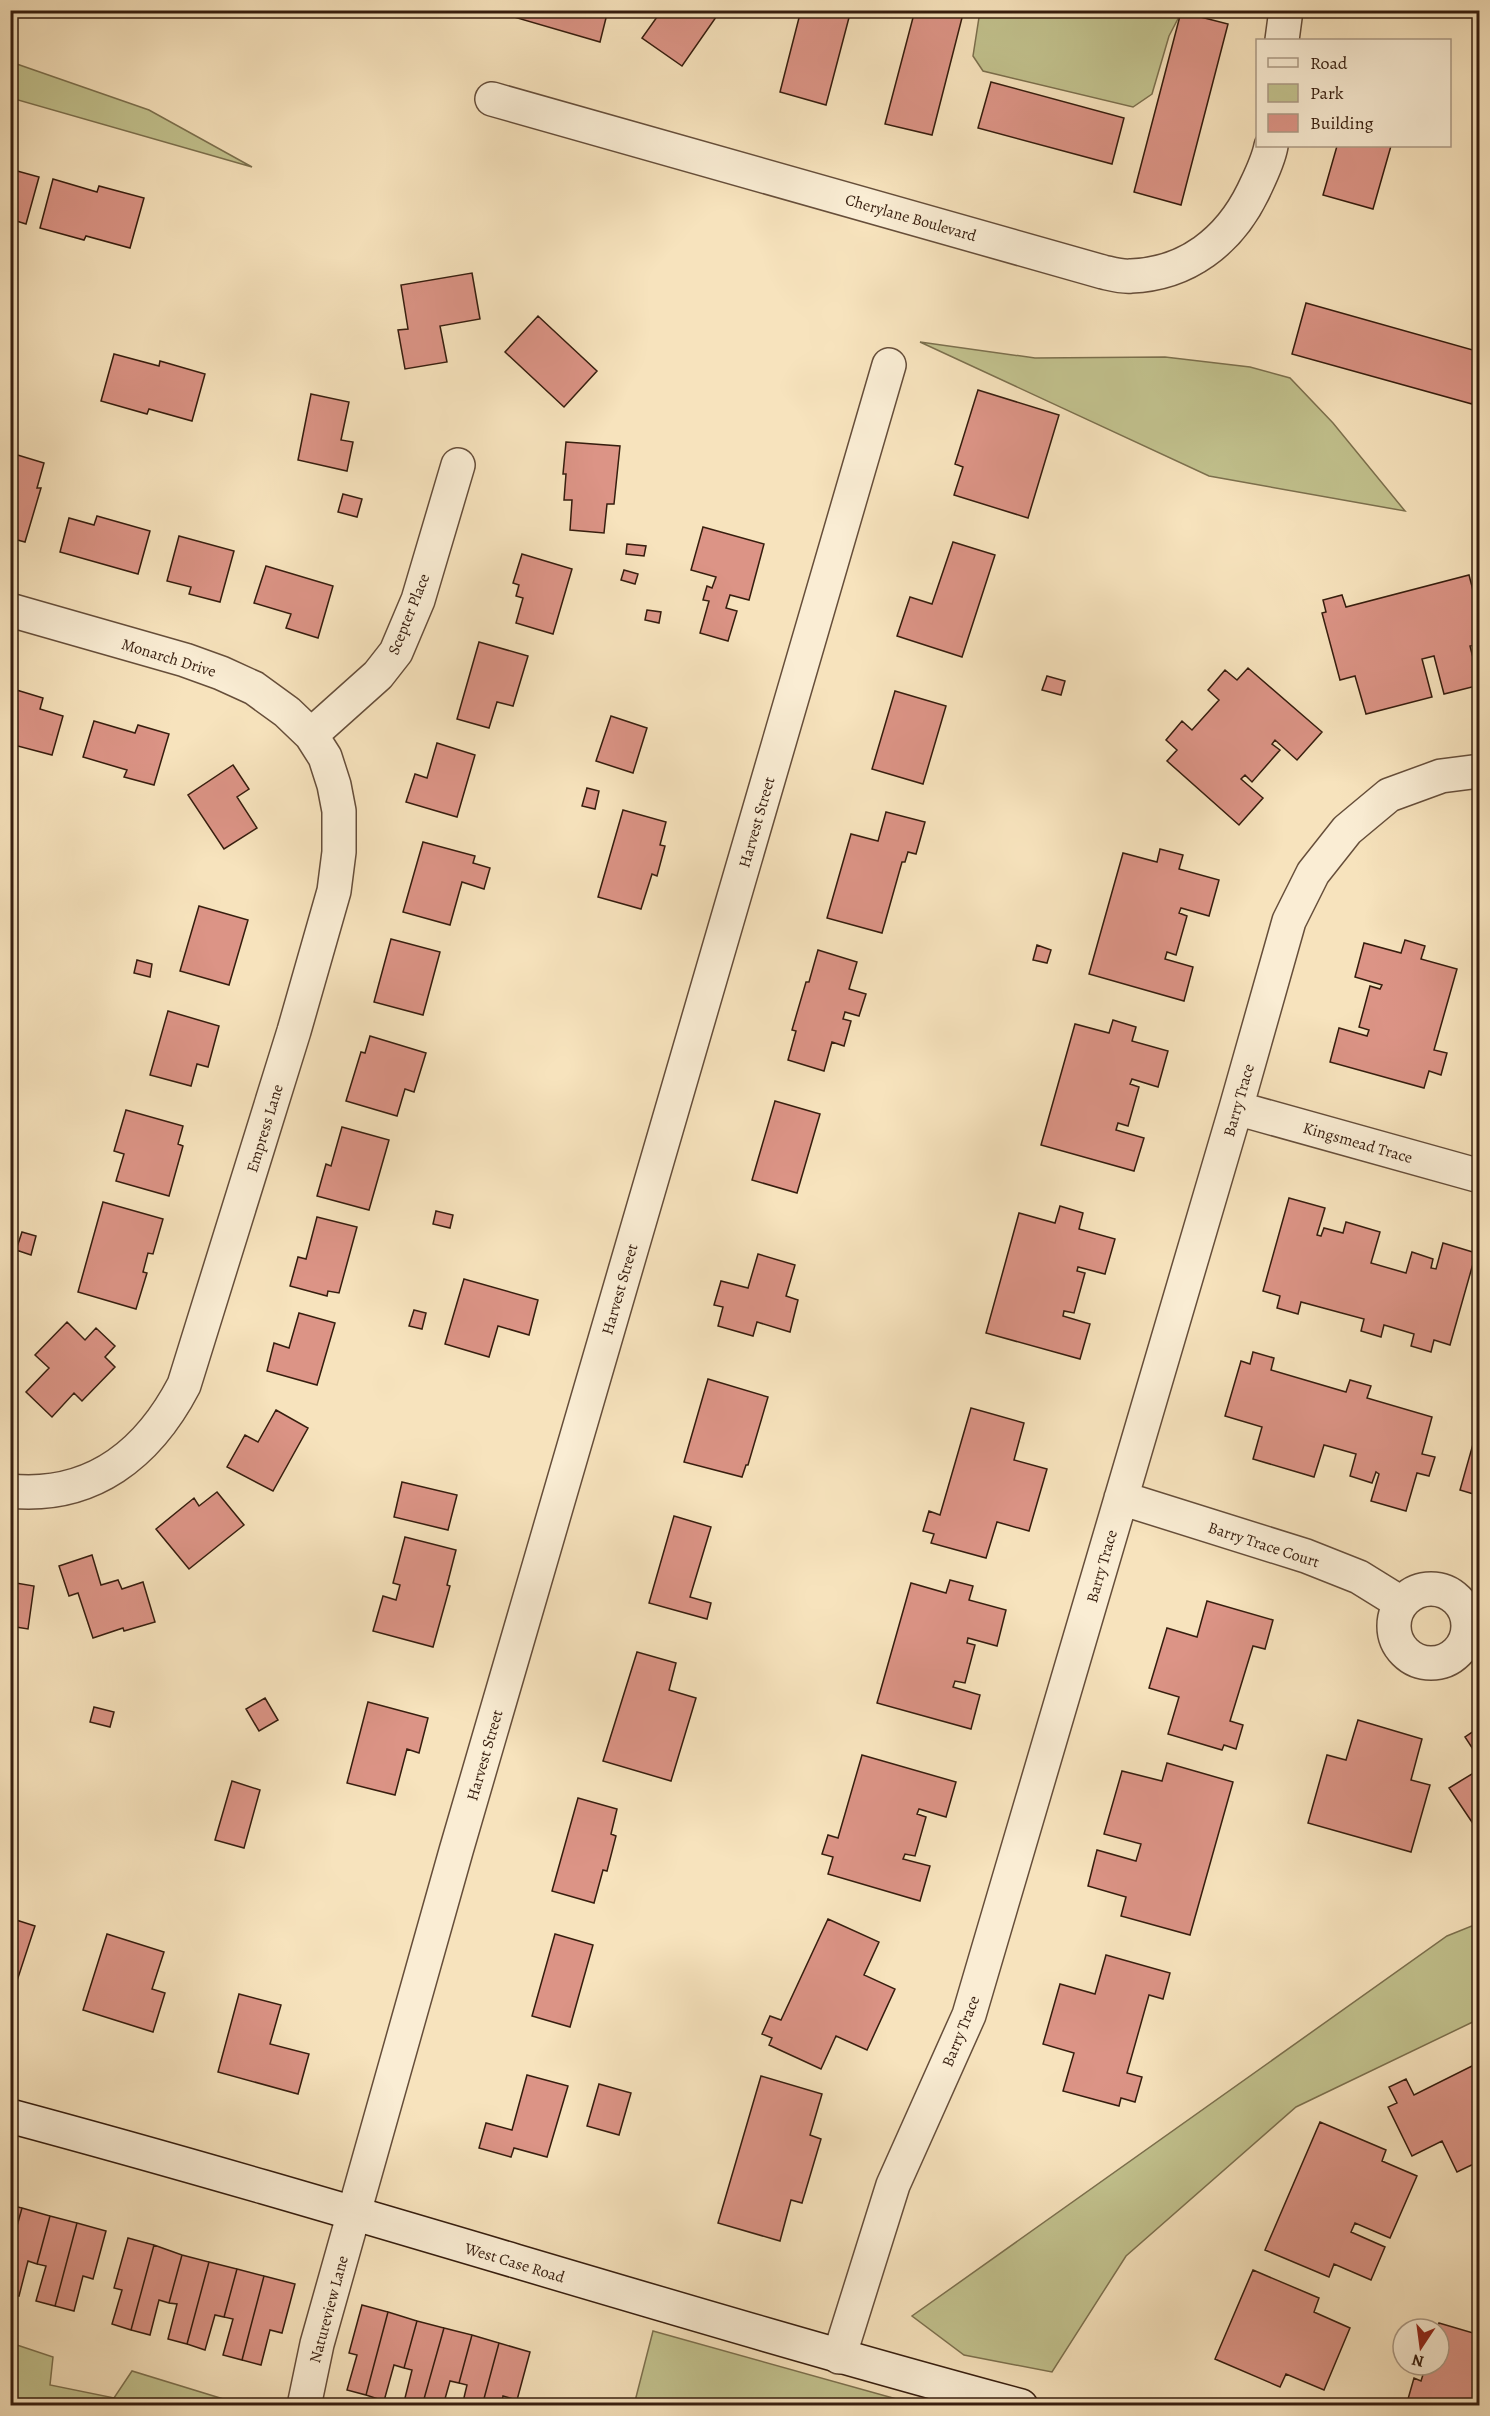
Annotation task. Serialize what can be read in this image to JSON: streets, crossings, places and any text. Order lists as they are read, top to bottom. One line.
{"streets":{"street":["Cherylane Boulevard","Scepter Place","Monarch Drive","Harvest Street","Barry Trace","Empress Lane","Kingsmead Trace","Barry Trace Court","West Case Road","Natureview Lane"]},"crossings":[["Scepter Place","Monarch Drive"],["Scepter Place","Empress Lane"],["Monarch Drive","Empress Lane"],["Harvest Street","West Case Road"],["Harvest Street","Natureview Lane"],["Barry Trace","Kingsmead Trace"],["Barry Trace","Barry Trace Court"],["Barry Trace","West Case Road"],["West Case Road","Natureview Lane"]],"legend":["Road","Park","Building"],"north":"bottom"}
